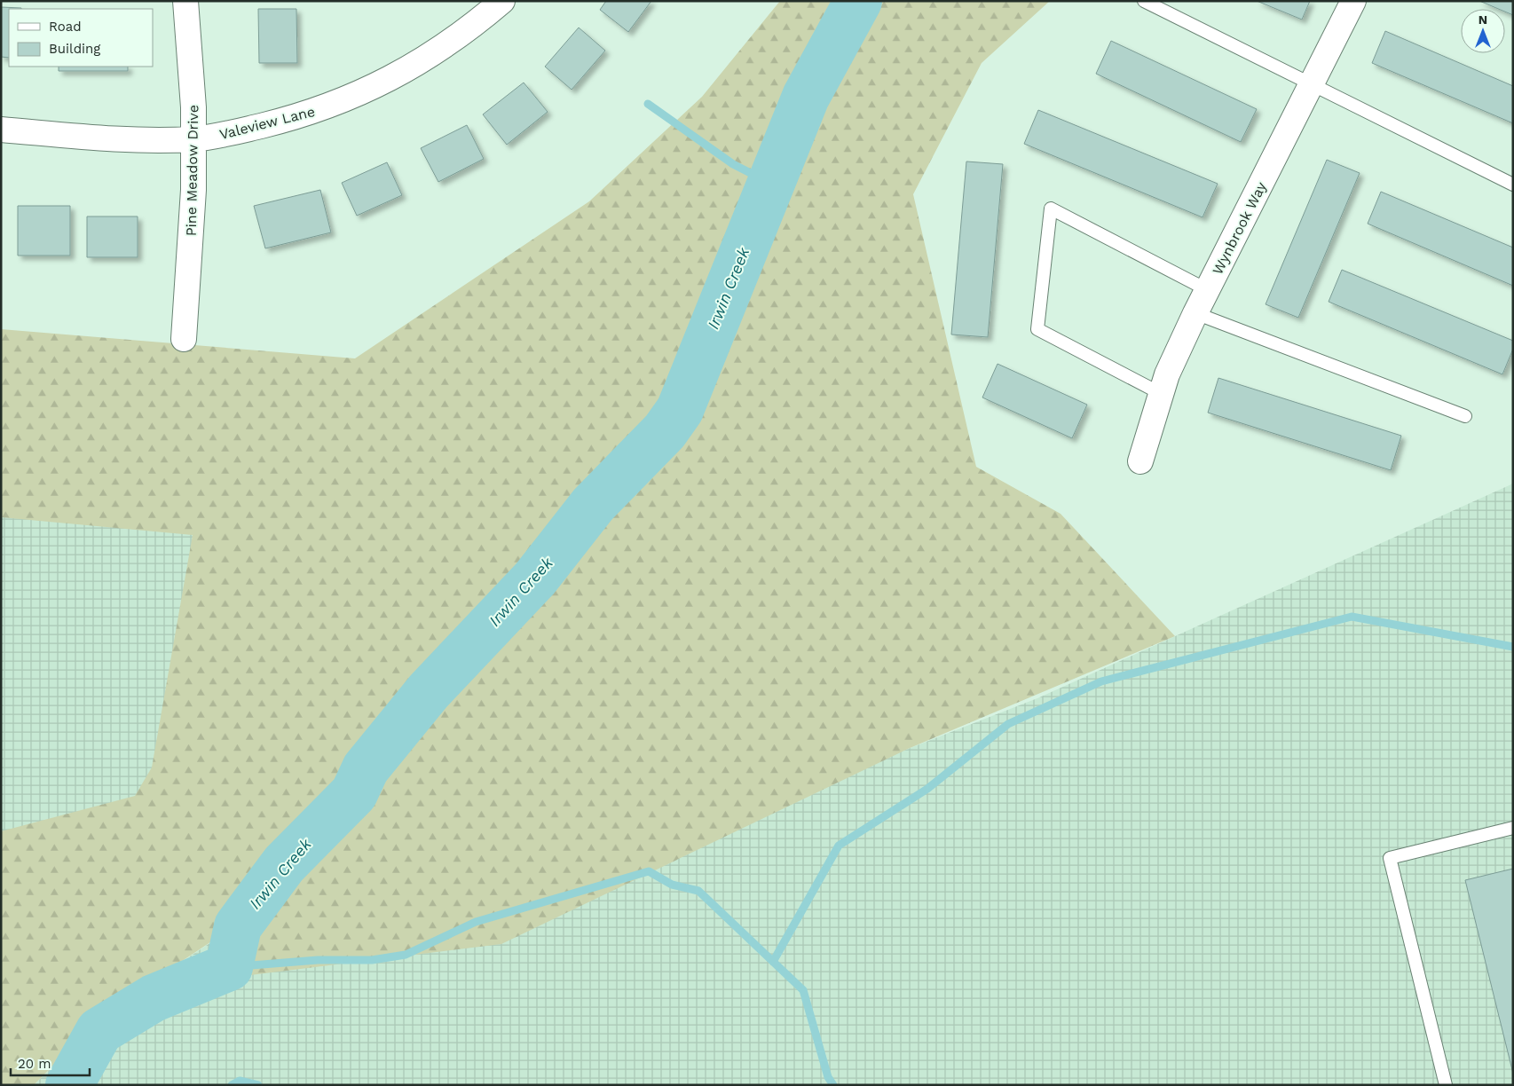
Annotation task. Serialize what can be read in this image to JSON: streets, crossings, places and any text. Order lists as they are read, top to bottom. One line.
{"streets":{"street":["Valeview Lane","Pine Meadow Drive","Wynbrook Way"]},"crossings":[["Valeview Lane","Pine Meadow Drive"]],"water":["Irwin Creek"],"legend":["Road","Building"],"scale_bar":"20 m","north":"top"}
